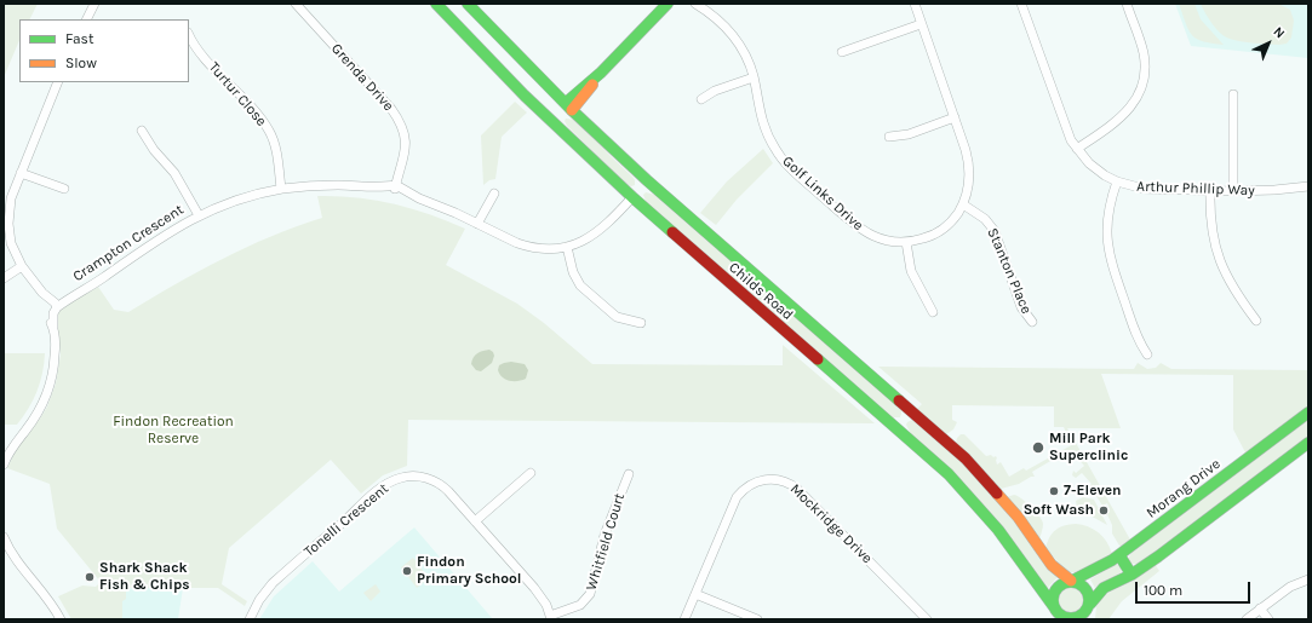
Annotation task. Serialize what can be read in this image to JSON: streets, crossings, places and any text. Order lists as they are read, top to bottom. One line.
{"streets":{"main road":["Childs Road","Morang Drive"],"street":["Grenda Drive","Turtur Close","Arthur Phillip Way","Golf Links Drive","Crampton Crescent","Stanton Place","Tonelli Crescent","Mockridge Drive","Whitfield Court"]},"crossings":[["Grenda Drive","Crampton Crescent"],["Turtur Close","Crampton Crescent"],["Golf Links Drive","Stanton Place"],["Childs Road","Morang Drive"],["Tonelli Crescent","Whitfield Court"]],"parks":["Findon Recreation Reserve"],"places":["Mill Park Superclinic","7-Eleven","Soft Wash","Findon Primary School","Shark Shack Fish & Chips"],"legend":["Fast","Slow"],"scale_bar":"100 m","north":"top right"}
